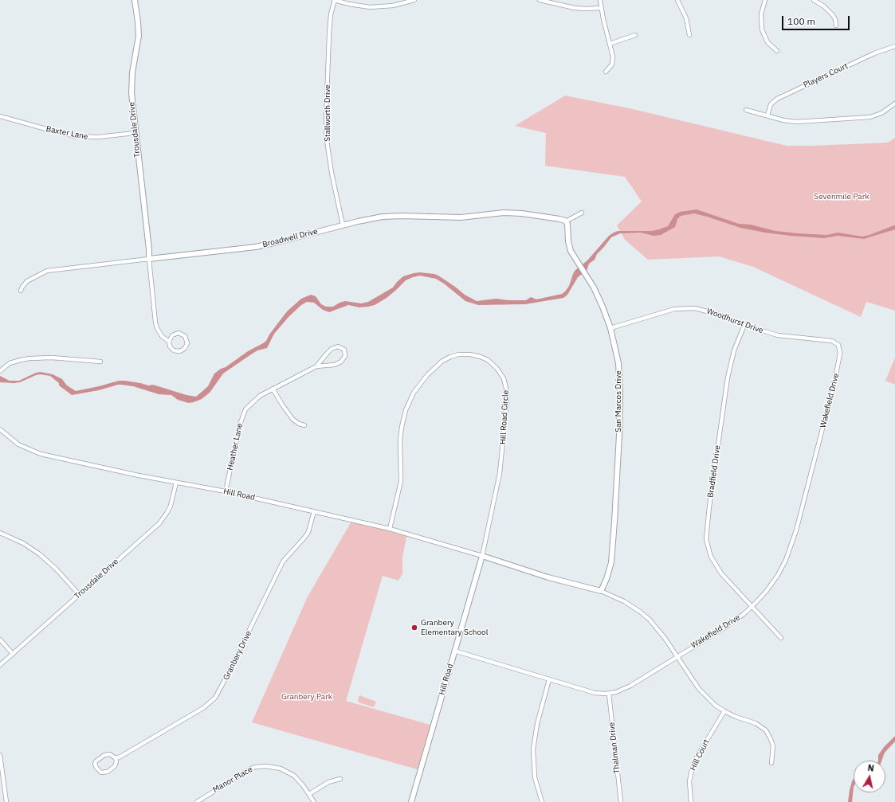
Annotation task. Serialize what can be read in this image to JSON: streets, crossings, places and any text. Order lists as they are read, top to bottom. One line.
{"streets":{"street":["Players Court","Stallworth Drive","Trousdale Drive","Baxter Lane","Broadwell Drive","Woodhurst Drive","Wakefield Drive","San Marcos Drive","Hill Road Circle","Heather Lane","Bradfield Drive","Hill Road","Granbery Drive","Thalman Drive","Hill Court","Manor Place"]},"crossings":[["Stallworth Drive","Broadwell Drive"],["Trousdale Drive","Baxter Lane"],["Trousdale Drive","Broadwell Drive"],["Trousdale Drive","Hill Road"],["Broadwell Drive","San Marcos Drive"],["Woodhurst Drive","Wakefield Drive"],["Woodhurst Drive","San Marcos Drive"],["Woodhurst Drive","Bradfield Drive"],["Wakefield Drive","Bradfield Drive"],["Wakefield Drive","Hill Road"],["Wakefield Drive","Thalman Drive"],["San Marcos Drive","Hill Road"],["Hill Road Circle","Hill Road"],["Heather Lane","Hill Road"],["Hill Road","Granbery Drive"]],"parks":["Sevenmile Park","Granbery Park"],"places":["Granbery Elementary School"],"scale_bar":"100 m","north":"top"}
